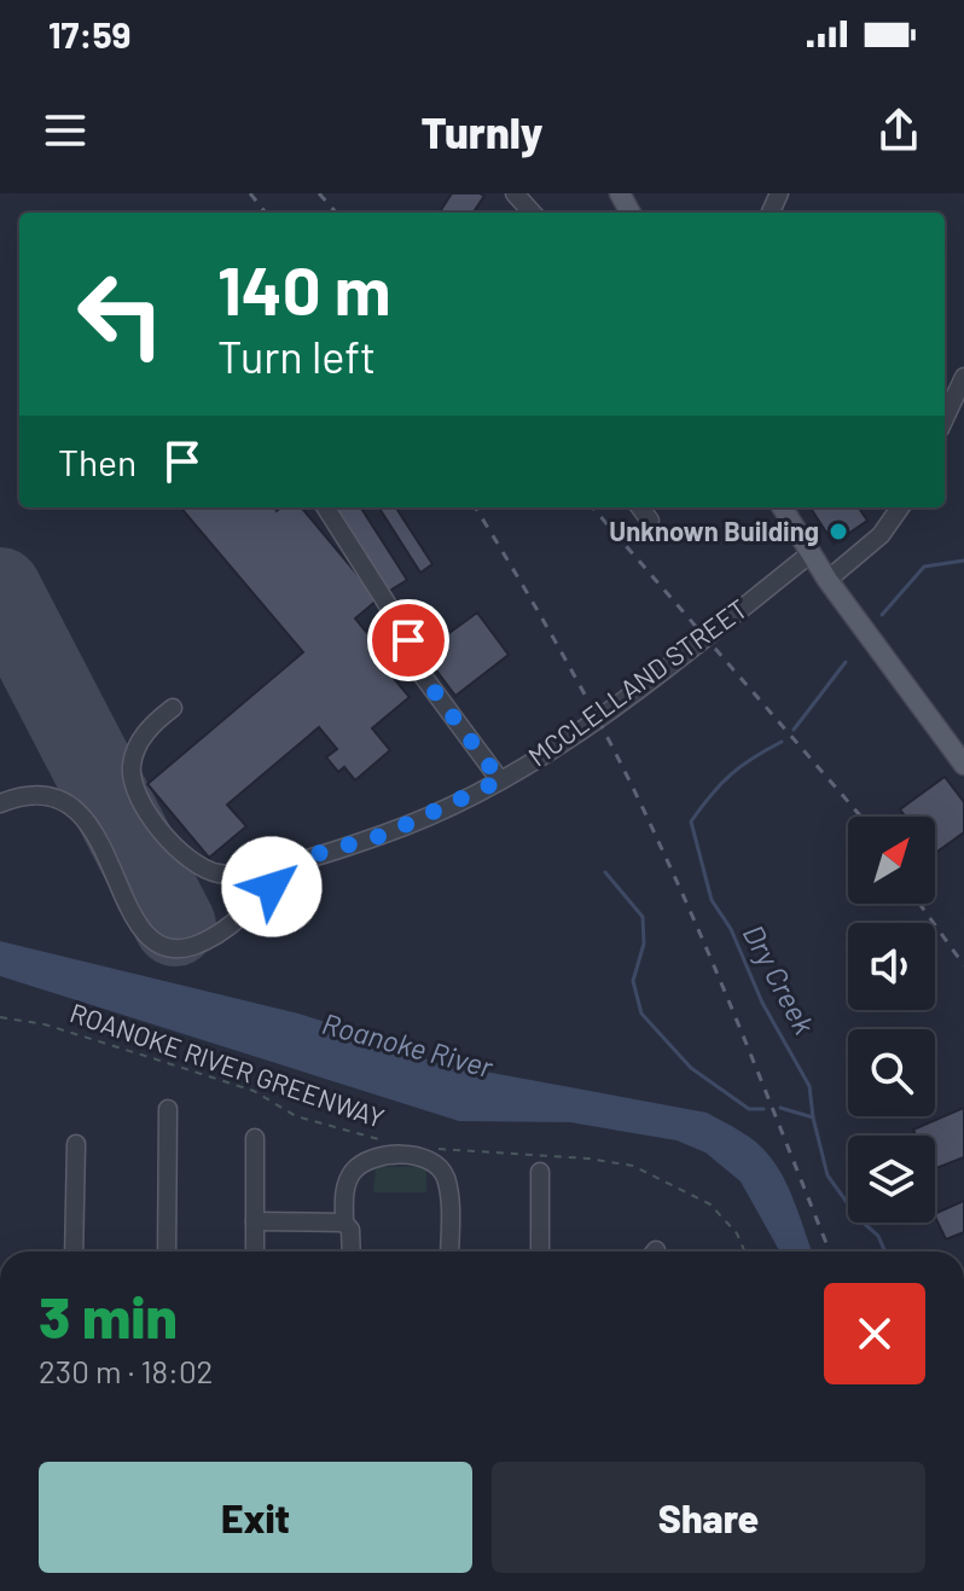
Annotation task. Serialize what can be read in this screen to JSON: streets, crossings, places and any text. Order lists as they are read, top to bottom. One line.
{"streets":{"street":["MCCLELLAND STREET"],"path":["ROANOKE RIVER GREENWAY"]},"water":["Dry Creek","Roanoke River"],"places":["Unknown Building"],"north":"top right","page":{"status":"17:59","header":"Turnly","turn":["140 m","Turn left"],"then":"Then","heading":["3 min","230 m · 18:02"],"buttons":["Exit","Share"]}}
